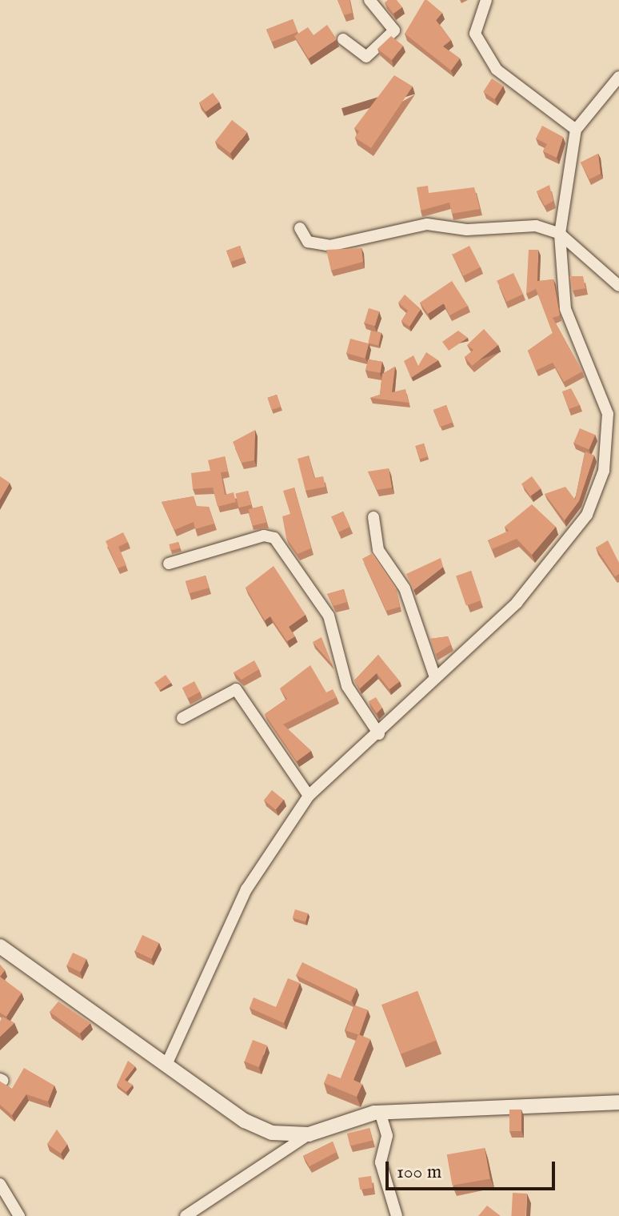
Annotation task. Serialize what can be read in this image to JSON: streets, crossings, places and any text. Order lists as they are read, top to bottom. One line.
{"scale_bar":"100 m"}
